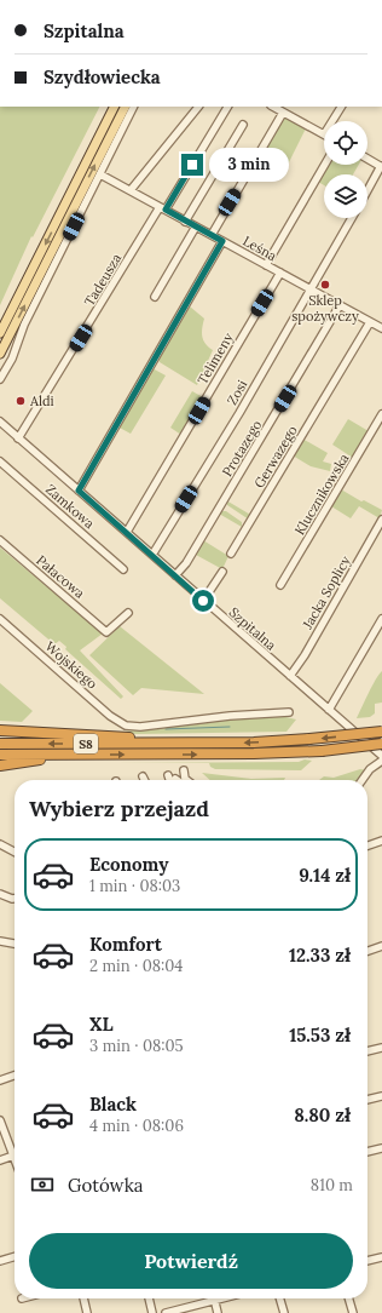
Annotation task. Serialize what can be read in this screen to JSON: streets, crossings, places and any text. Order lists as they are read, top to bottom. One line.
{"streets":{"highway":["S8"],"street":["Leśna","Tadeusza","Telimeny","Zosi","Protazego","Gerwazego","Klucznikowska","Zamkowa","Pałacowa","Jacka Soplicy","Szpitalna","Wojskiego"]},"crossings":[["Leśna","Tadeusza"],["Leśna","Telimeny"],["Leśna","Zosi"],["Leśna","Protazego"],["Leśna","Gerwazego"],["Tadeusza","Szpitalna"],["Telimeny","Szpitalna"],["Zosi","Szpitalna"],["Protazego","Szpitalna"],["Jacka Soplicy","Szpitalna"]],"places":["Sklep spożywczy","Aldi"],"page":{"banner":["Szpitalna","Szydłowiecka"],"bubble":"3 min","heading":"Wybierz przejazd","list":[{"name":"Economy","note":"1 min · 08:03","value":"9.14 zł"},{"name":"Komfort","note":"2 min · 08:04","value":"12.33 zł"},{"name":"XL","note":"3 min · 08:05","value":"15.53 zł"},{"name":"Black","note":"4 min · 08:06","value":"8.80 zł"}],"pay":["Gotówka","810 m"],"buttons":"Potwierdź"}}
